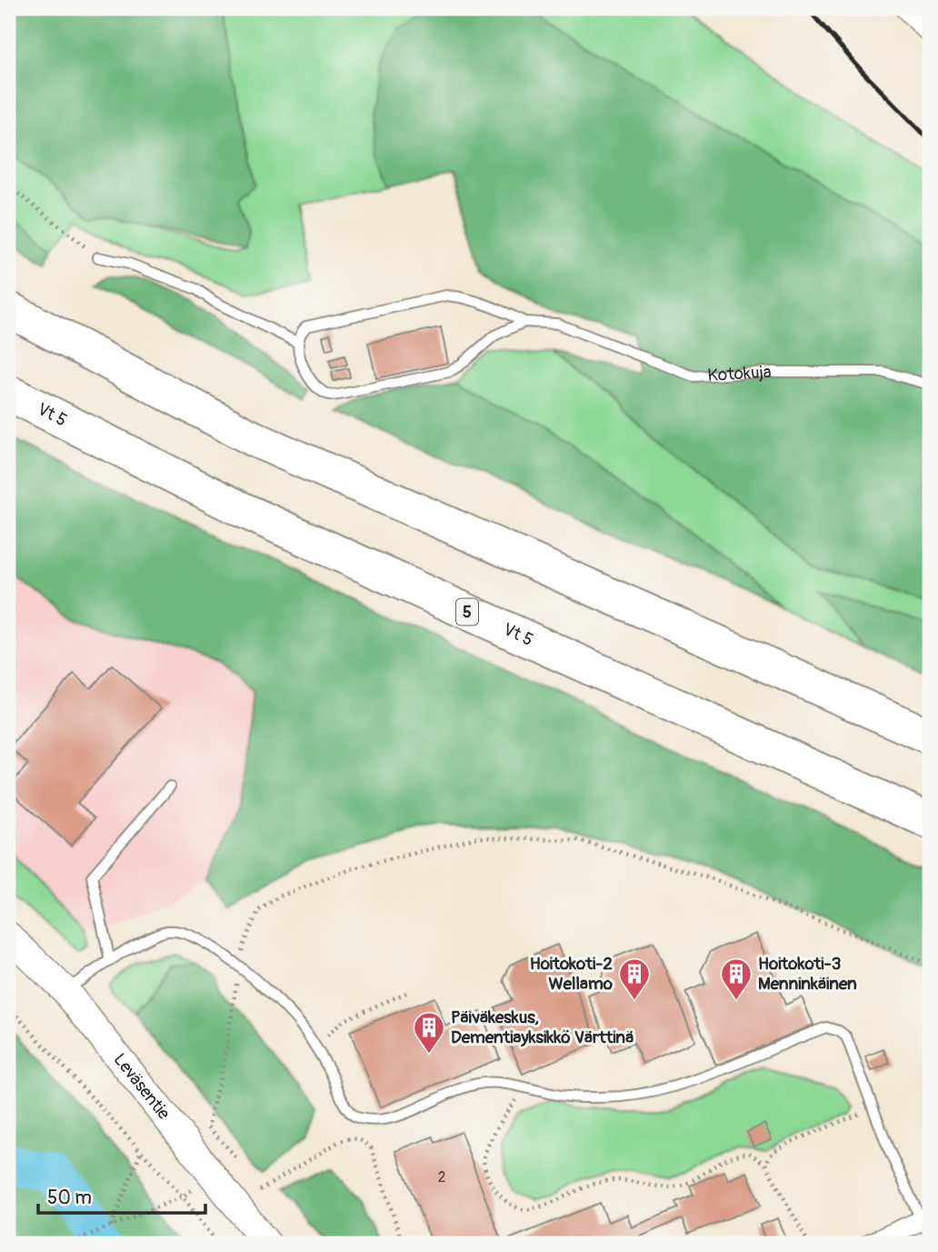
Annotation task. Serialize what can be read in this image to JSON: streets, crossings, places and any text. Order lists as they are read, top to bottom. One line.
{"streets":{"highway":["Vt 5","5"],"main road":["Leväsentie"],"lane":["Kotokuja"]},"places":{"building":["Hoitokoti-2 Wellamo","Hoitokoti-3 Menninkäinen","Päiväkeskus, Dementiayksikkö Värttinä"]},"house_numbers":["2"],"scale_bar":"50 m"}
